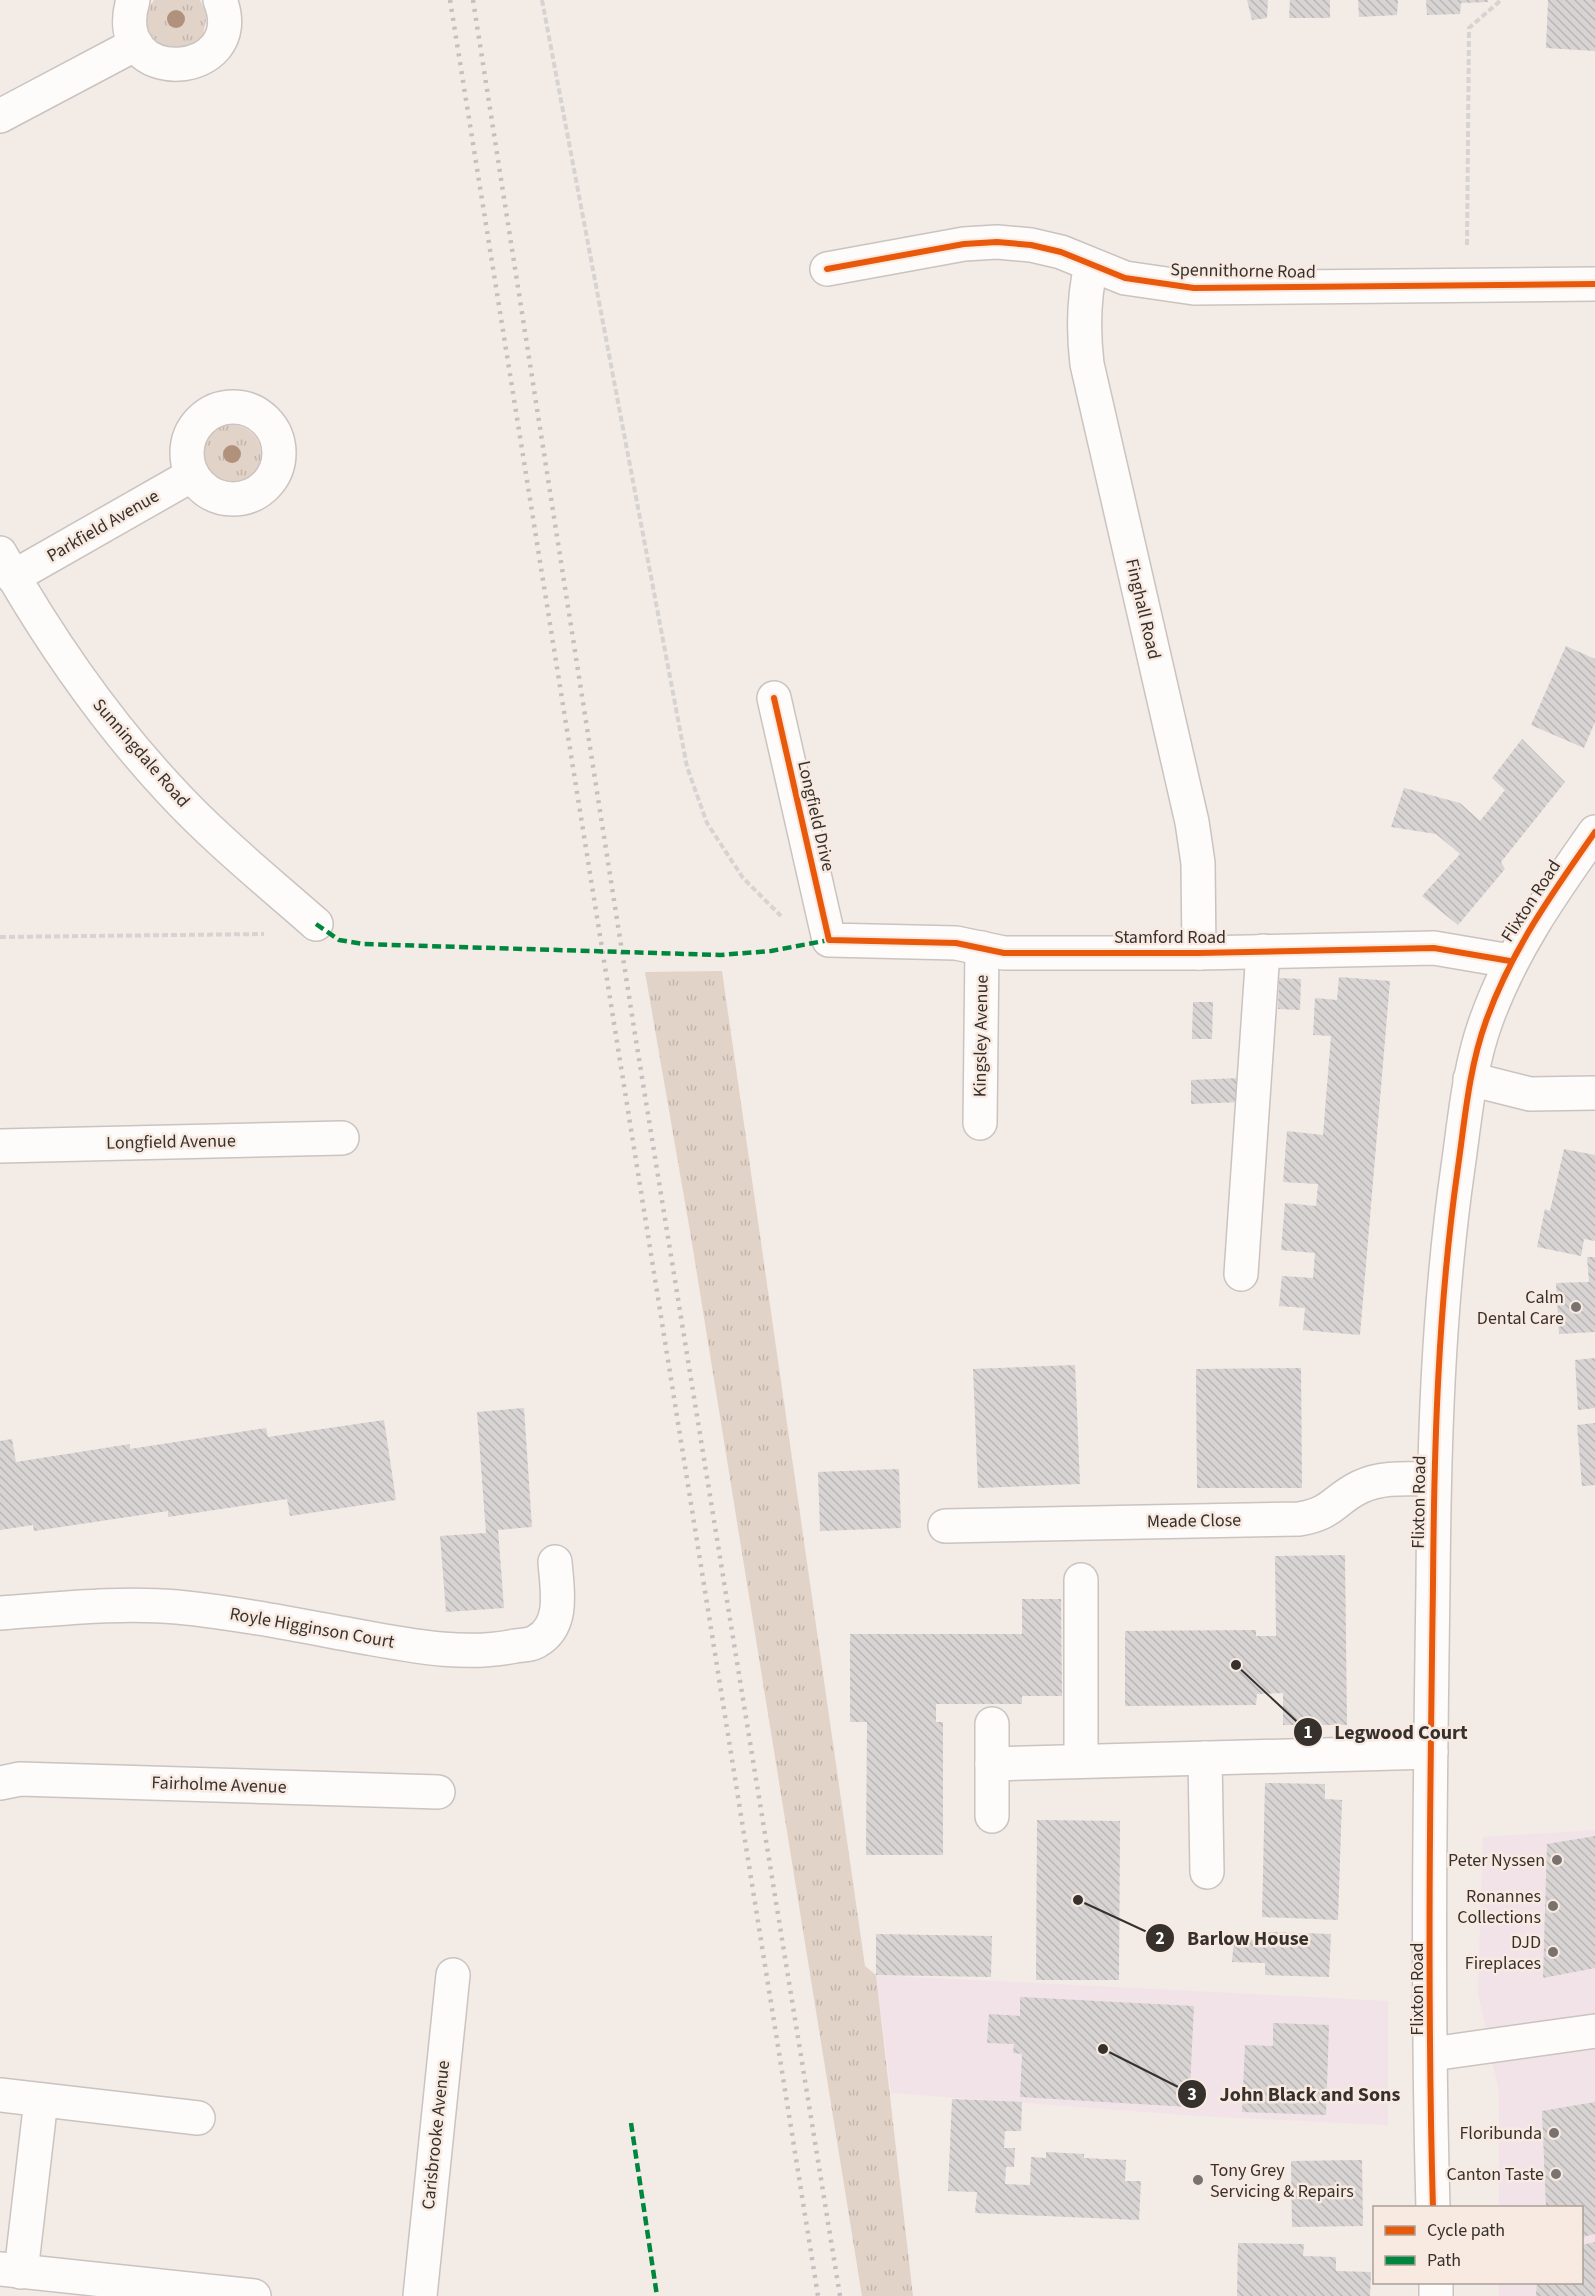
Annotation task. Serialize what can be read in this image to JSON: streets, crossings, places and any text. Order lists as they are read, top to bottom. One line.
{"streets":{"street":["Spennithorne Road","Parkfield Avenue","Finghall Road","Sunningdale Road","Longfield Drive","Flixton Road","Stamford Road","Kingsley Avenue","Longfield Avenue","Meade Close","Royle Higginson Court","Fairholme Avenue","Carisbrooke Avenue"]},"crossings":[["Spennithorne Road","Finghall Road"],["Parkfield Avenue","Sunningdale Road"],["Finghall Road","Stamford Road"],["Longfield Drive","Stamford Road"],["Flixton Road","Stamford Road"],["Flixton Road","Meade Close"],["Stamford Road","Kingsley Avenue"]],"places":["Calm Dental Care","Legwood Court","Peter Nyssen","Barlow House","Ronannes Collections","DJD Fireplaces","John Black and Sons","Floribunda","Canton Taste","Tony Grey Servicing & Repairs"],"legend":["Cycle path","Path"]}
